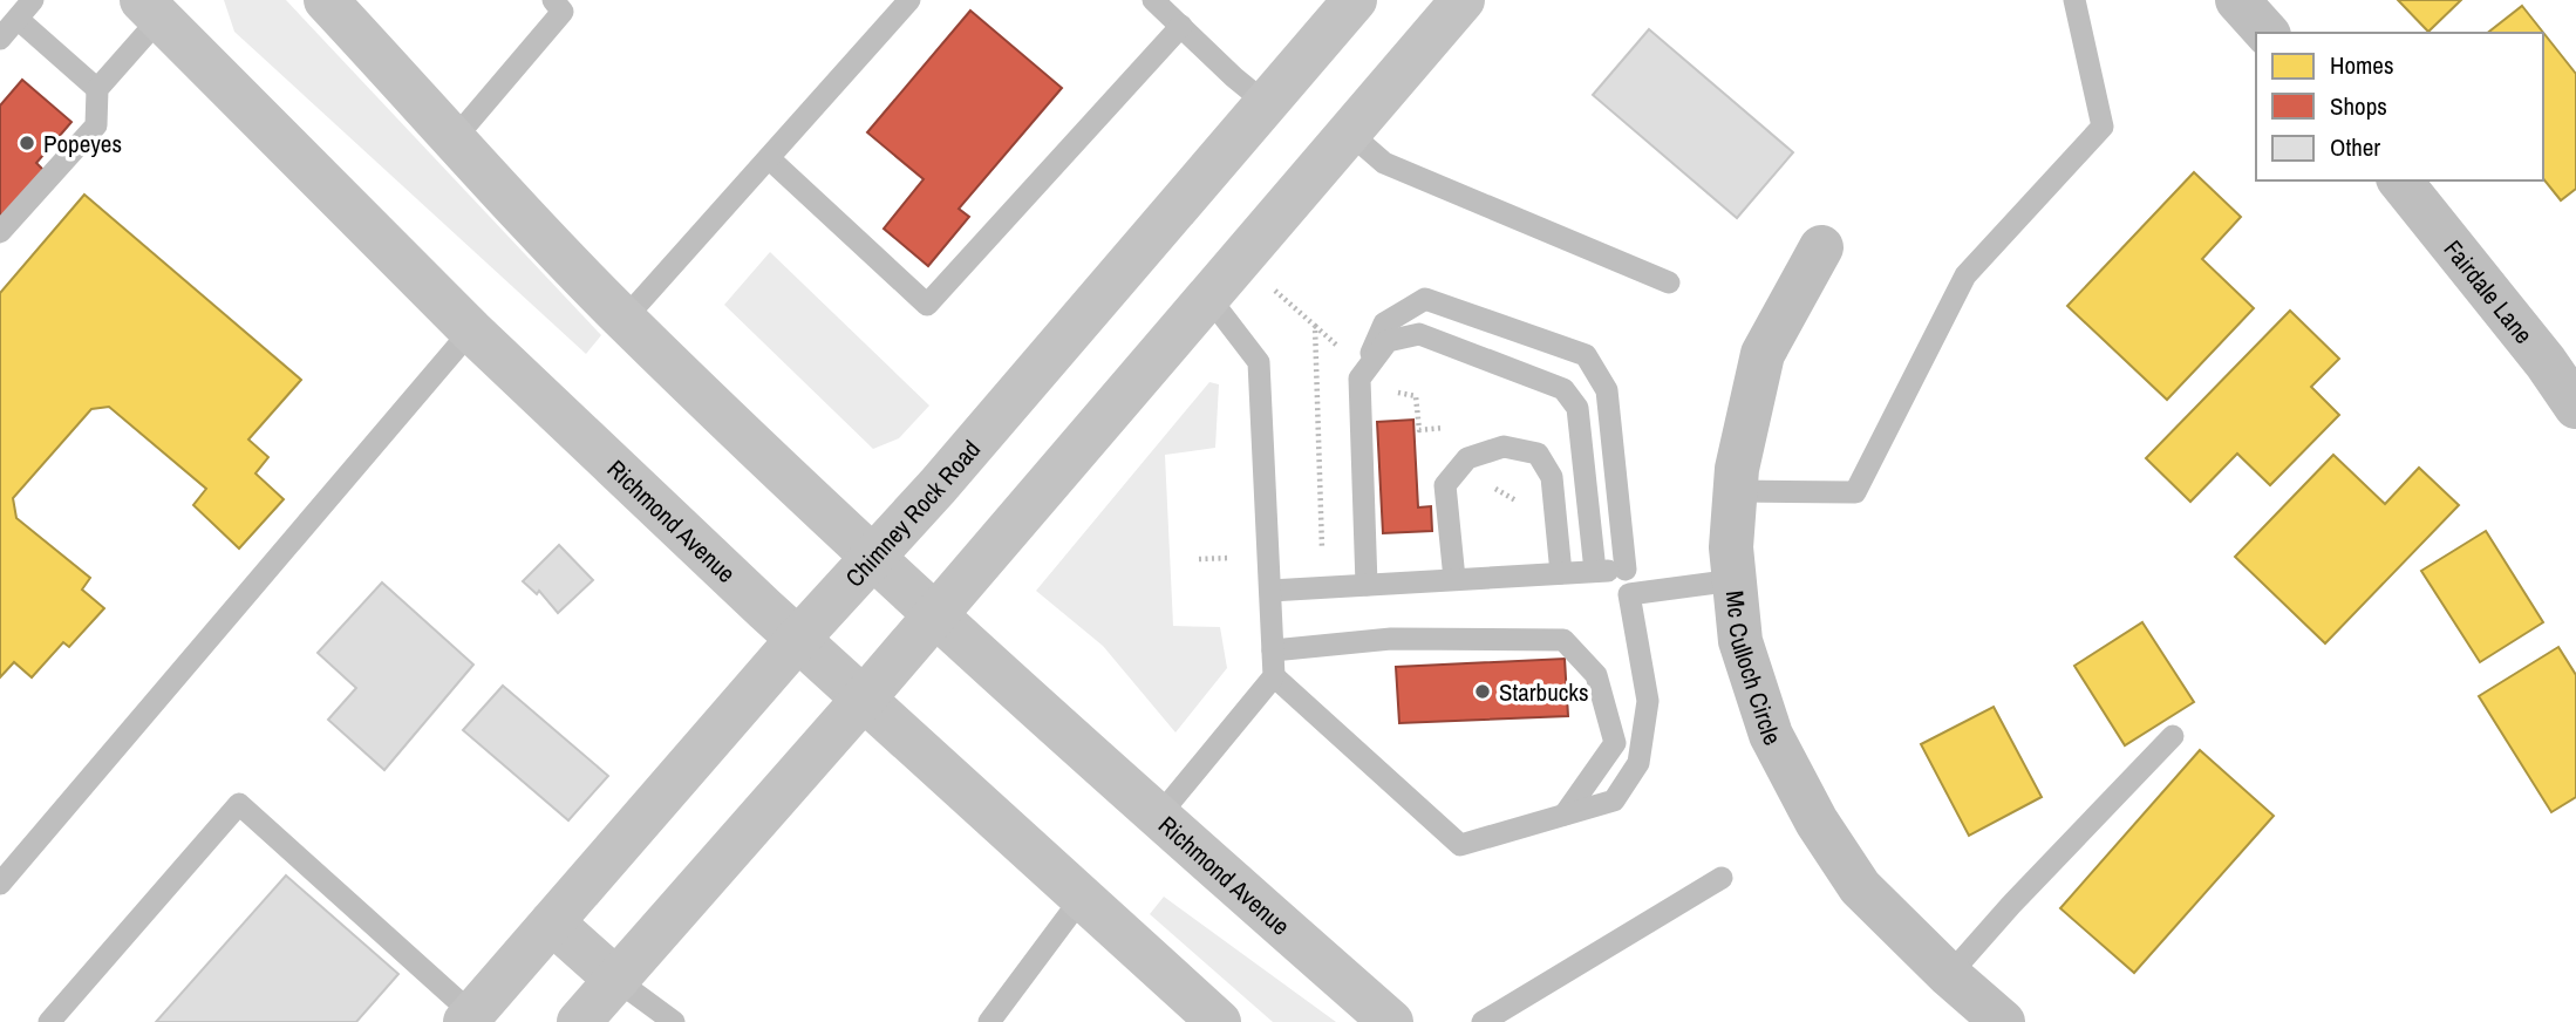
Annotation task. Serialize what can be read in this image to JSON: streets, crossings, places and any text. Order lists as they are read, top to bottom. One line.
{"streets":{"main road":["Chimney Rock Road","Richmond Avenue"],"street":["Fairdale Lane","Mc Culloch Circle"]},"crossings":[["Chimney Rock Road","Richmond Avenue"]],"places":["Popeyes","Starbucks"],"legend":["Homes","Shops","Other"]}
